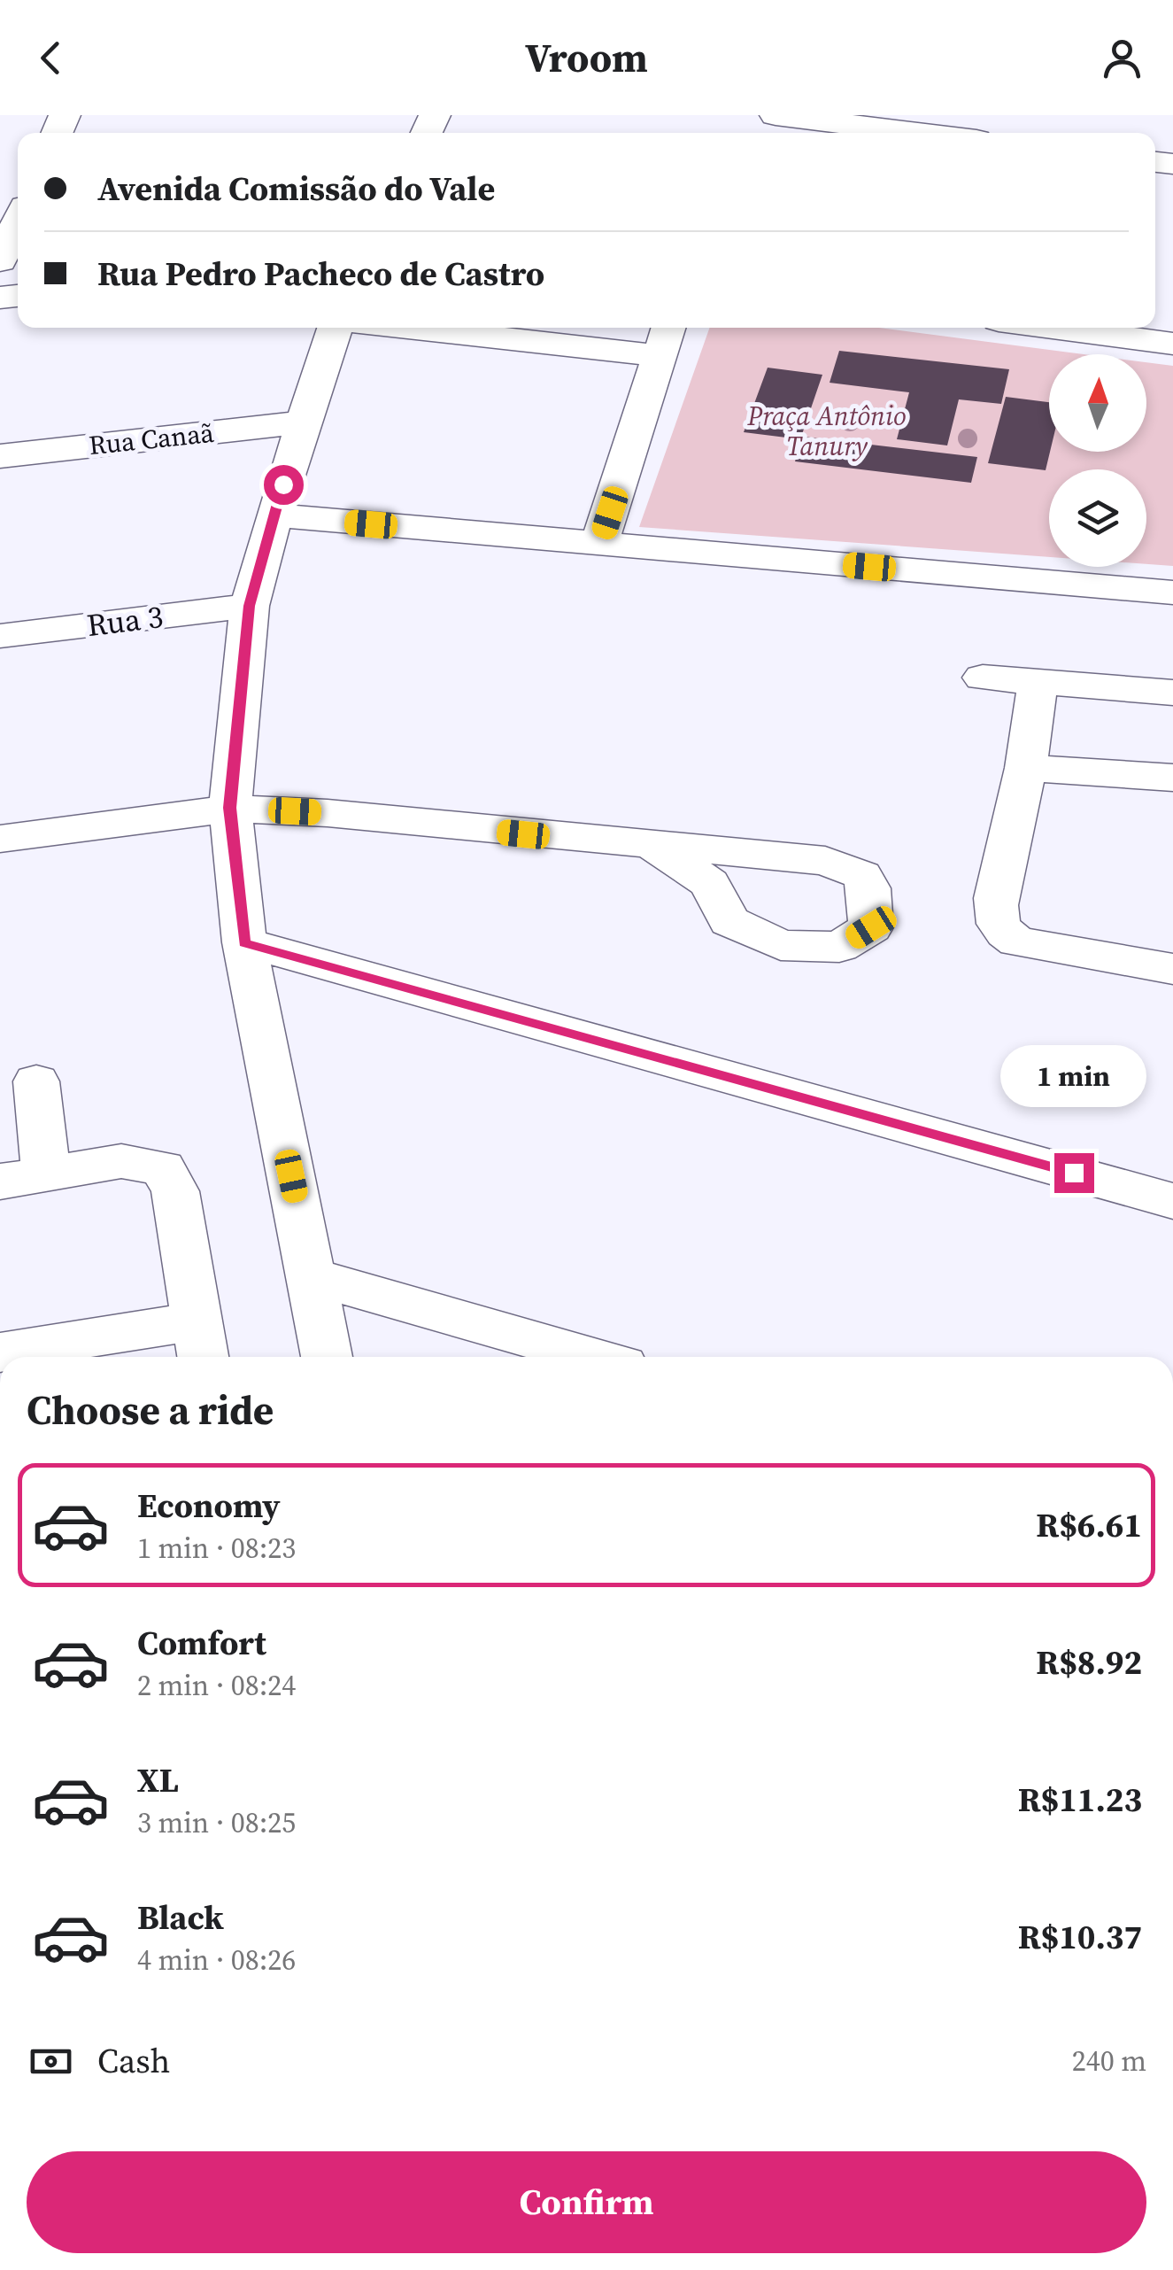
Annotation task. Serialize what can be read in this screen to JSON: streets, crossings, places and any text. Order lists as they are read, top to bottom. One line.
{"streets":{"street":["Rua Canaã","Rua 3"]},"parks":["Praça Antônio Tanury"],"north":"top","page":{"header":"Vroom","banner":["Avenida Comissão do Vale","Rua Pedro Pacheco de Castro"],"bubble":"1 min","heading":"Choose a ride","list":[{"name":"Economy","note":"1 min · 08:23","value":"R$6.61"},{"name":"Comfort","note":"2 min · 08:24","value":"R$8.92"},{"name":"XL","note":"3 min · 08:25","value":"R$11.23"},{"name":"Black","note":"4 min · 08:26","value":"R$10.37"}],"pay":["Cash","240 m"],"buttons":"Confirm"}}
